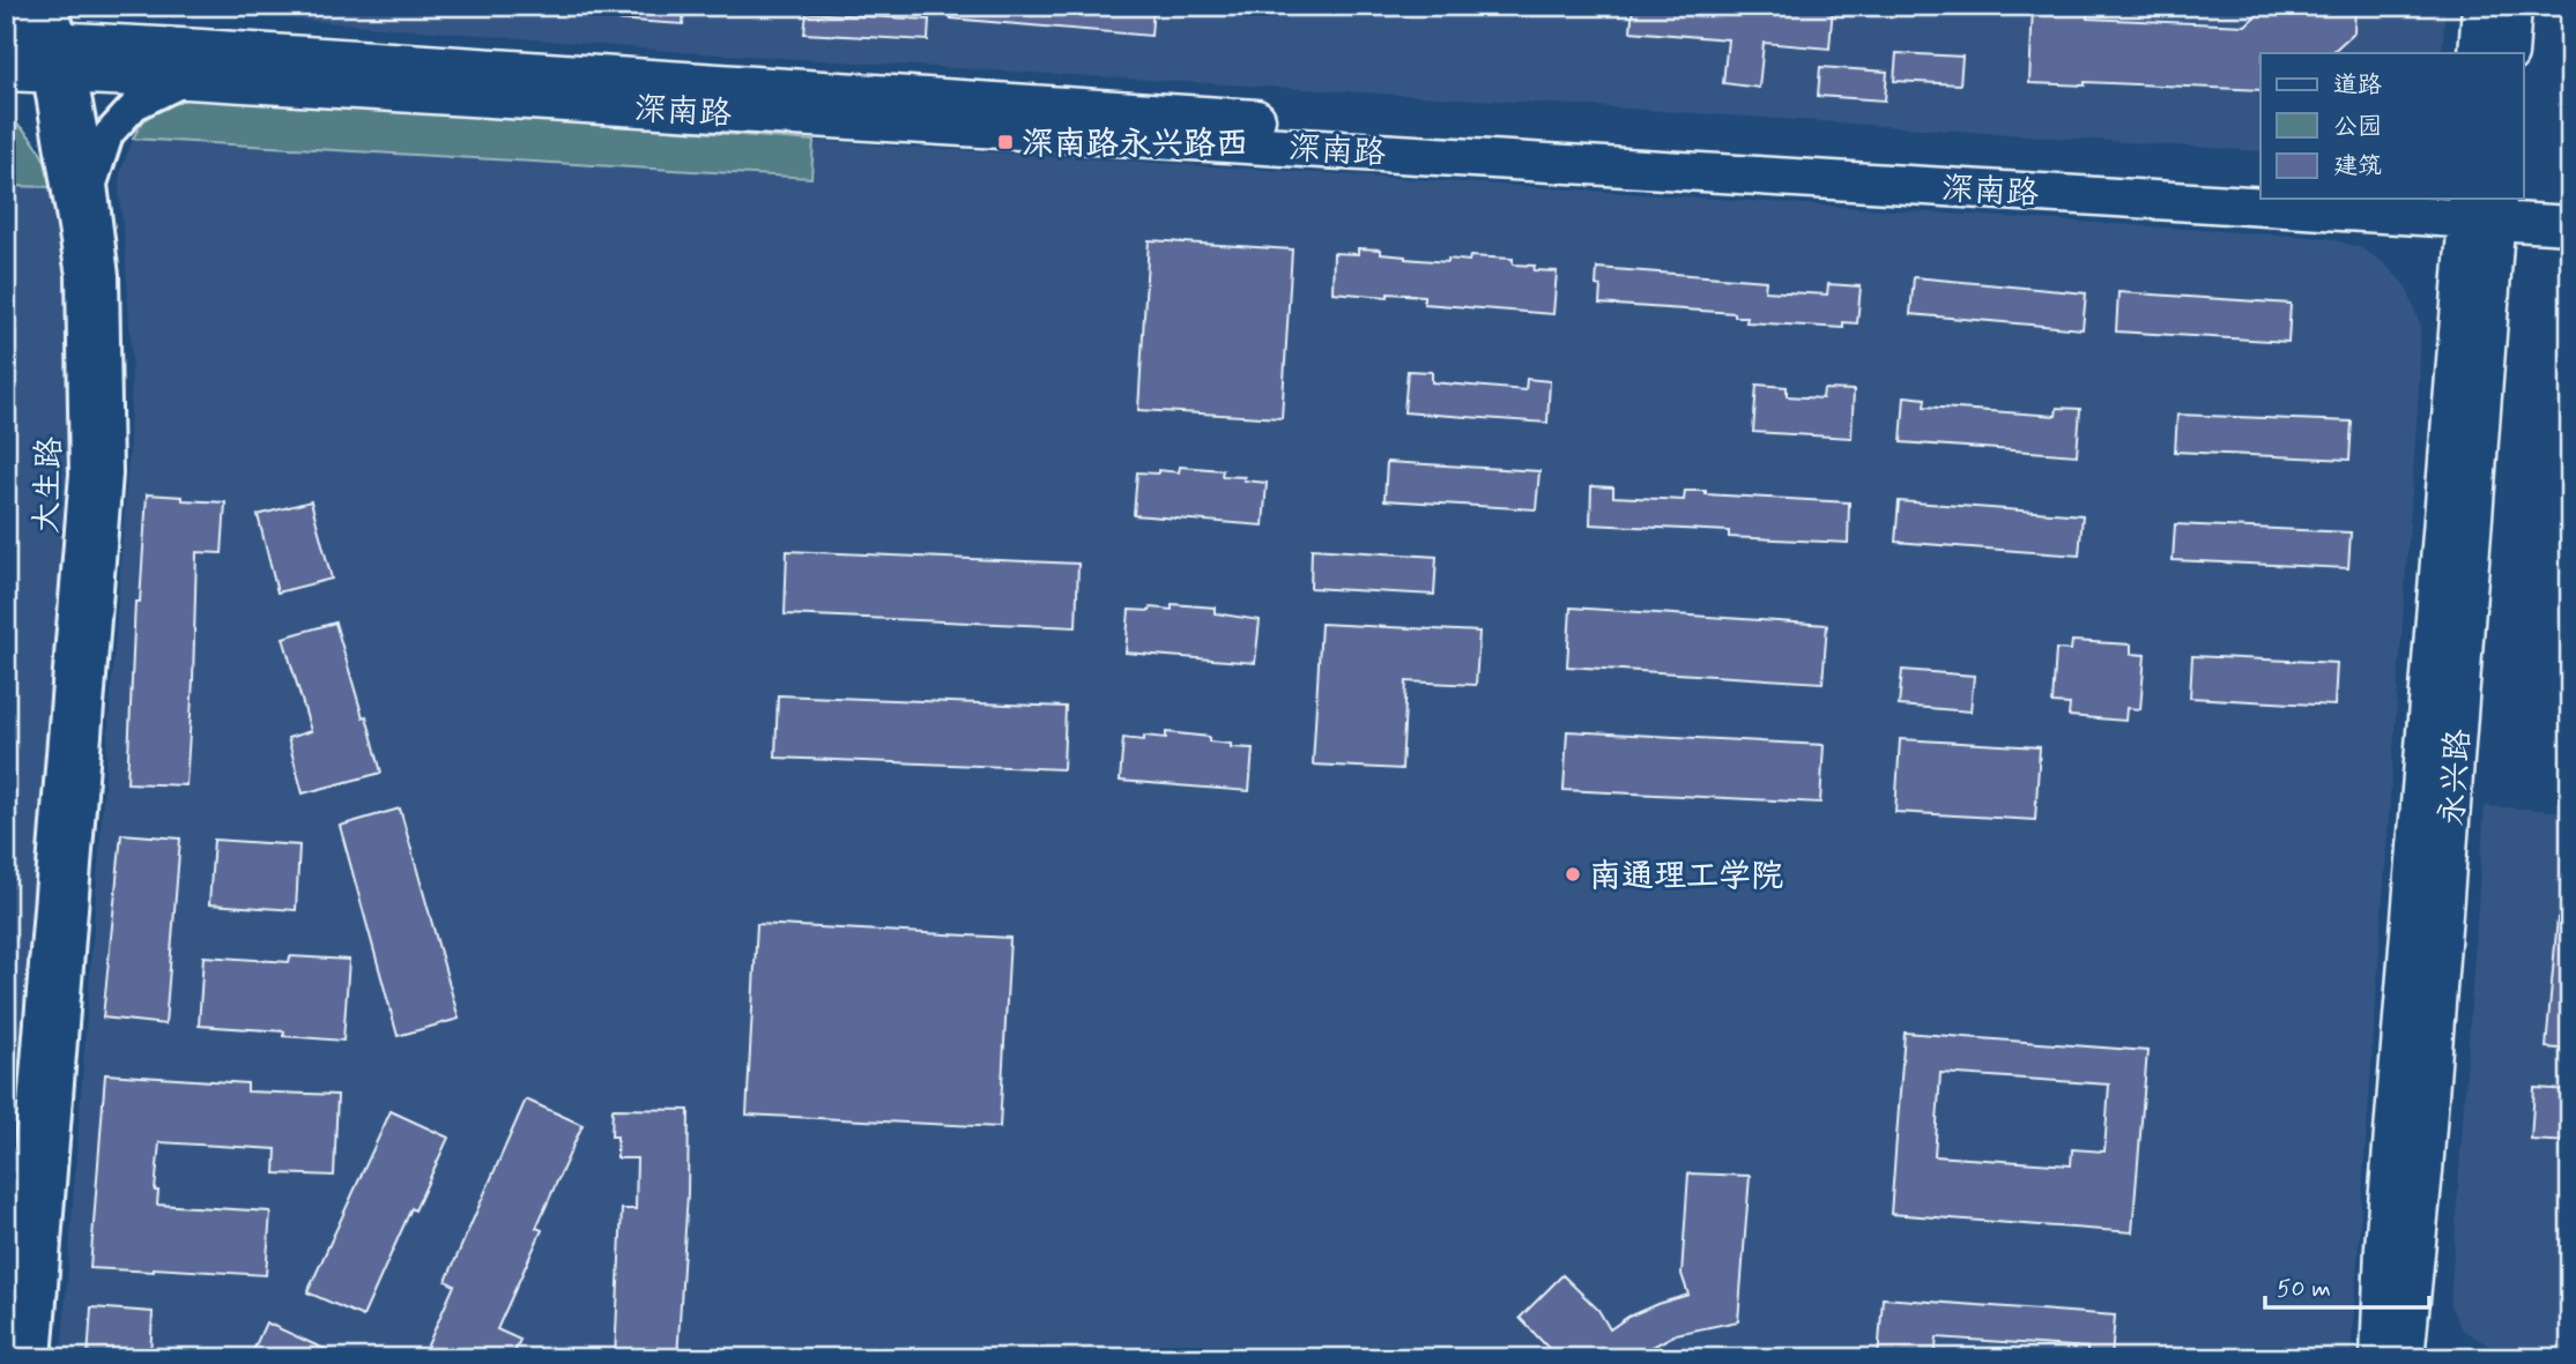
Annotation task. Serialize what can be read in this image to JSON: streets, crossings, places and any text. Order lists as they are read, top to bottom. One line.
{"streets":{"main road":["深南路","永兴路"],"street":["大生路"]},"crossings":[["深南路","大生路"],["深南路","永兴路"]],"places":{"transit":["深南路永兴路西"],"other":["南通理工学院"]},"legend":["道路","公园","建筑"],"scale_bar":"50 m"}
